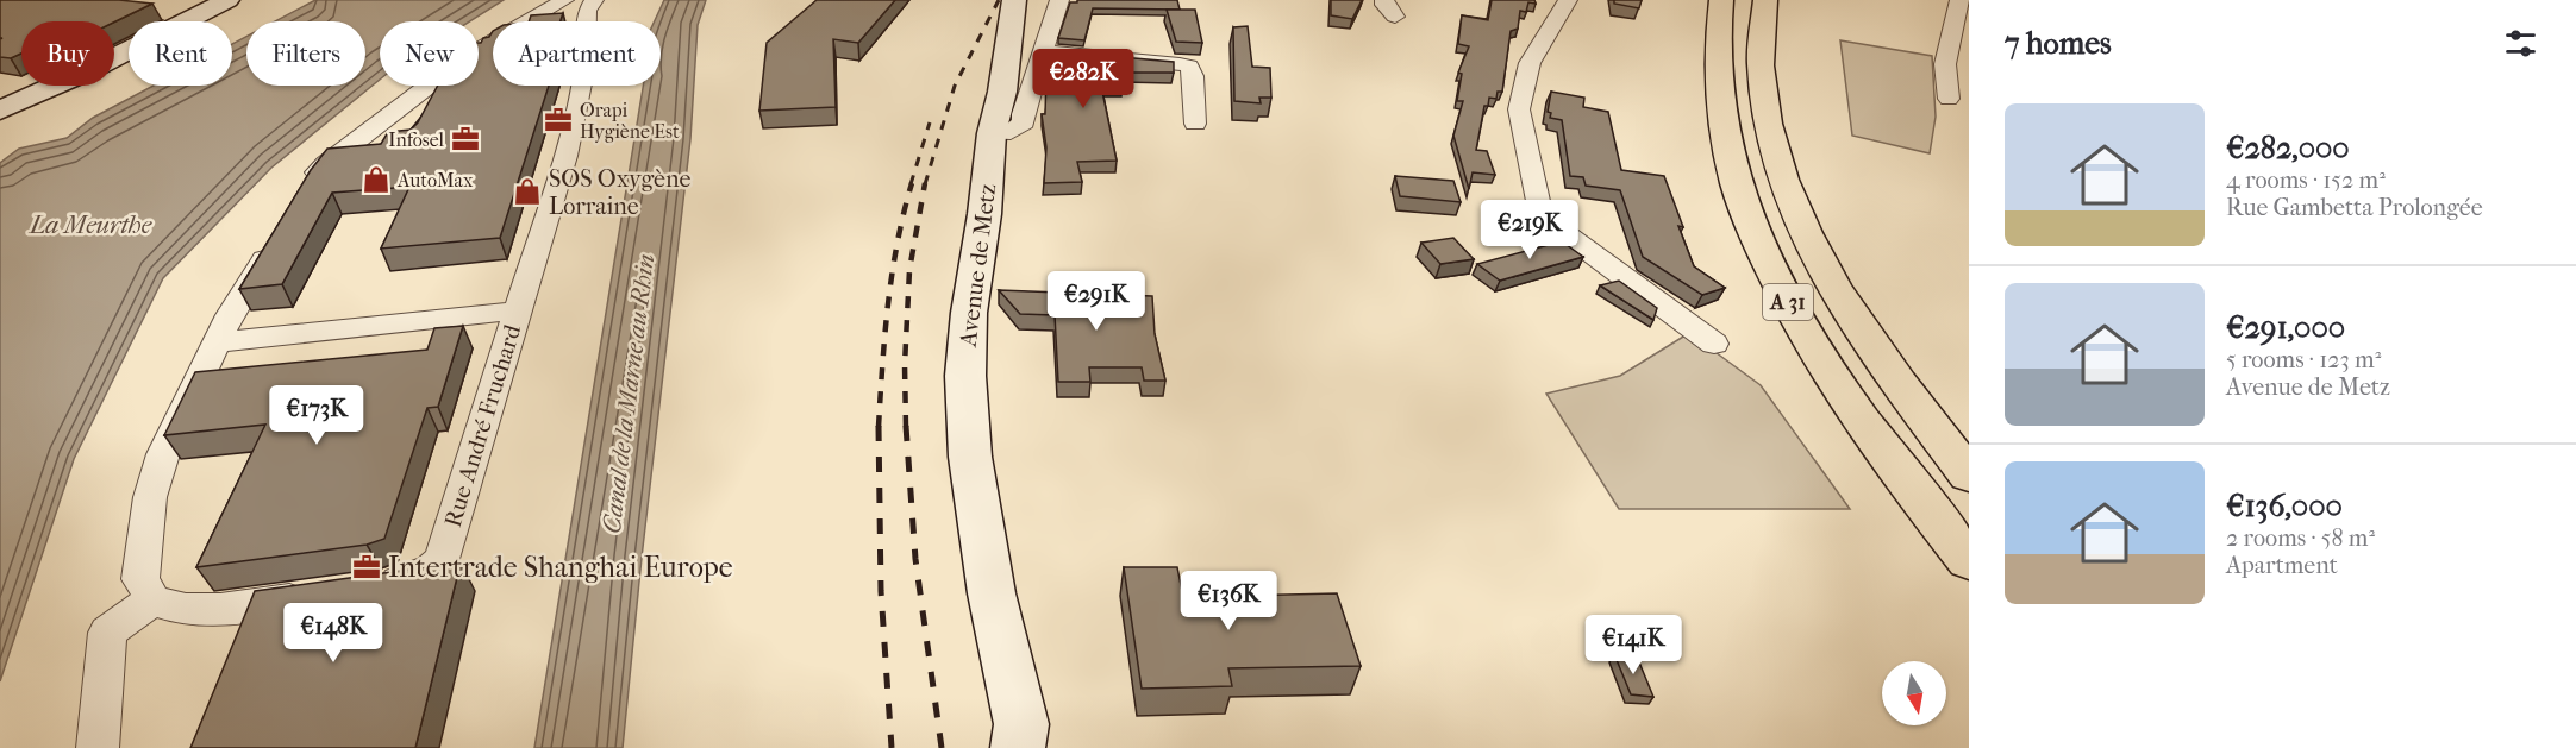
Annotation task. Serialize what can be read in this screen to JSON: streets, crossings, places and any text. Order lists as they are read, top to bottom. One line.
{"streets":{"highway":["A 31"],"main road":["Avenue de Metz"],"street":["Rue André Fruchard"]},"water":["La Meurthe","Canal de la Marne au Rhin"],"places":{"office":["Orapi Hygiène Est","Infosel","Intertrade Shanghai Europe"],"shop":["AutoMax","SOS Oxygène Lorraine"]},"north":"bottom","page":{"heading":"7 homes","chip":["Buy","Rent","Filters","New","Apartment"],"price":["€282K","€219K","€291K","€173K","€136K","€148K","€141K"],"list":[{"name":"€282,000","note":"4 rooms · 152 m² · Rue Gambetta Prolongée"},{"name":"€291,000","note":"5 rooms · 123 m² · Avenue de Metz"},{"name":"€136,000","note":"2 rooms · 58 m² · Apartment"}]}}
